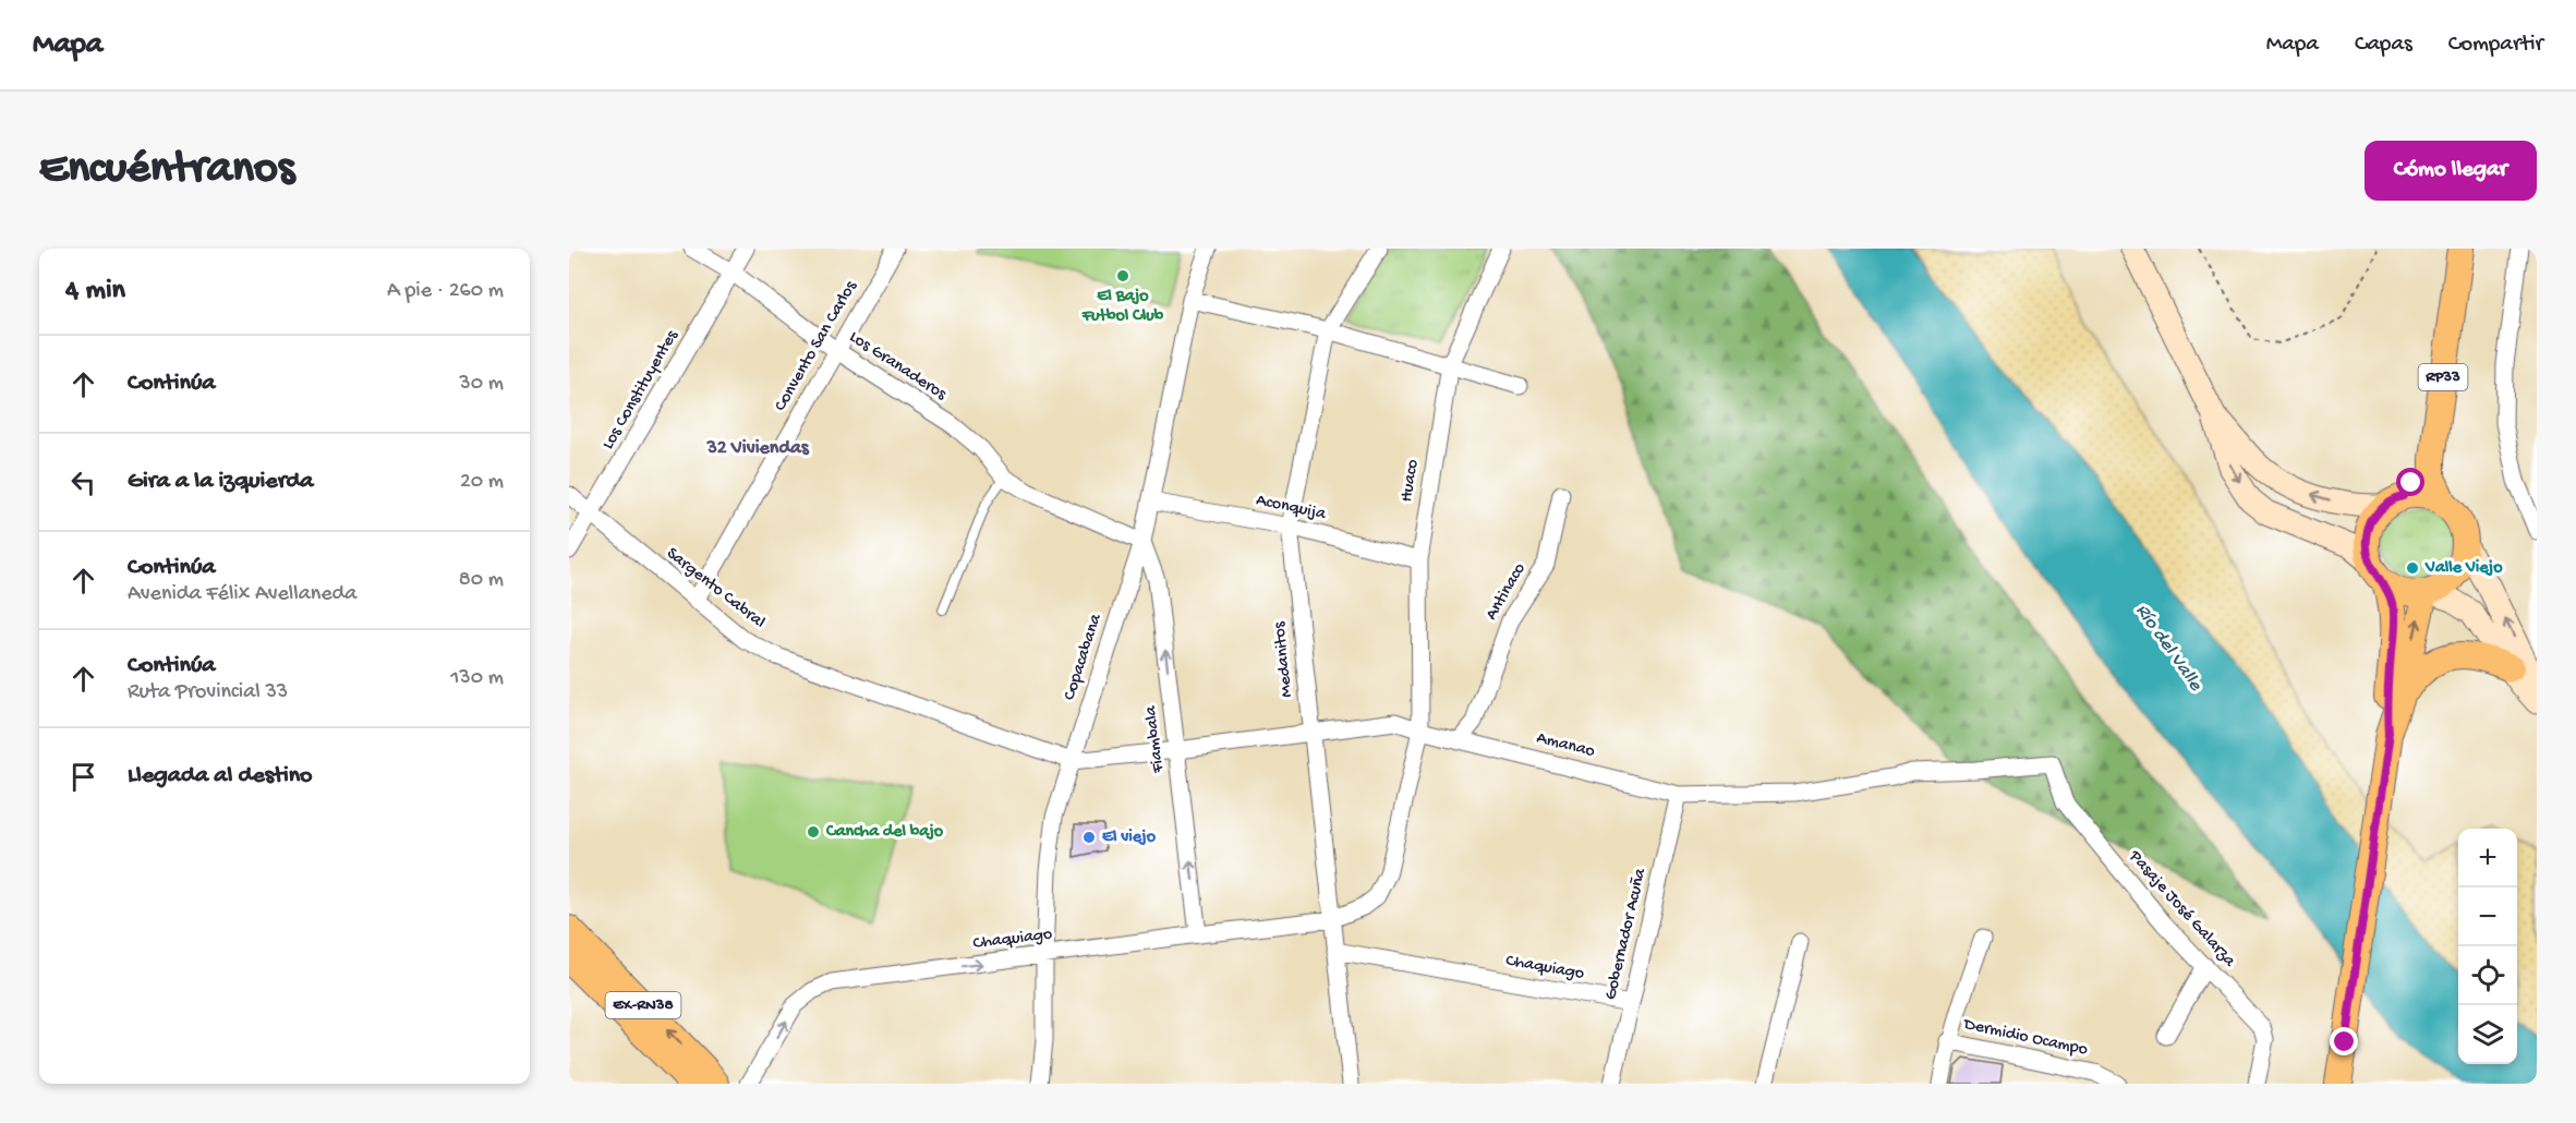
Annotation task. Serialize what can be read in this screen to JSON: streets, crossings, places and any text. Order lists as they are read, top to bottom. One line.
{"streets":{"main road":["RP33","EX-RN38"],"street":["Convento San Carlos","Los Granaderos","Los Constituyentes","Huaco","Aconquija","Sargento Cabral","Antinaco","Copacabana","Medanitos","Fiambala","Amanao","Pasaje José Galarza","Gobernador Acuña","Chaquiago","Dermidio Ocampo"]},"crossings":[["Convento San Carlos","Los Granaderos"],["Convento San Carlos","Sargento Cabral"],["Los Granaderos","Los Constituyentes"],["Los Constituyentes","Sargento Cabral"],["Huaco","Aconquija"],["Huaco","Amanao"],["Aconquija","Copacabana"],["Aconquija","Medanitos"],["Sargento Cabral","Copacabana"],["Sargento Cabral","Amanao"],["Antinaco","Amanao"],["Copacabana","Fiambala"],["Copacabana","Amanao"],["Copacabana","Chaquiago"],["Medanitos","Amanao"],["Medanitos","Chaquiago"],["Fiambala","Amanao"],["Fiambala","Chaquiago"],["Amanao","Pasaje José Galarza"],["Amanao","Gobernador Acuña"],["Gobernador Acuña","Chaquiago"]],"one_way":["Fiambala"],"districts":["32 Viviendas"],"water":["Río del Valle"],"places":["El Bajo Futbol Club","Valle Viejo","Cancha del bajo","El viejo"],"page":{"header":"Mapa","nav":["Mapa","Capas","Compartir"],"buttons":"Cómo llegar","title":"Encuéntranos","heading":["4 min","A pie · 260 m"],"list":[["Continúa","30 m"],["Gira a la izquierda","20 m"],["Continúa","Avenida Félix Avellaneda","80 m"],["Continúa","Ruta Provincial 33","130 m"],"Llegada al destino"],"map_buttons":["+","−"]}}
